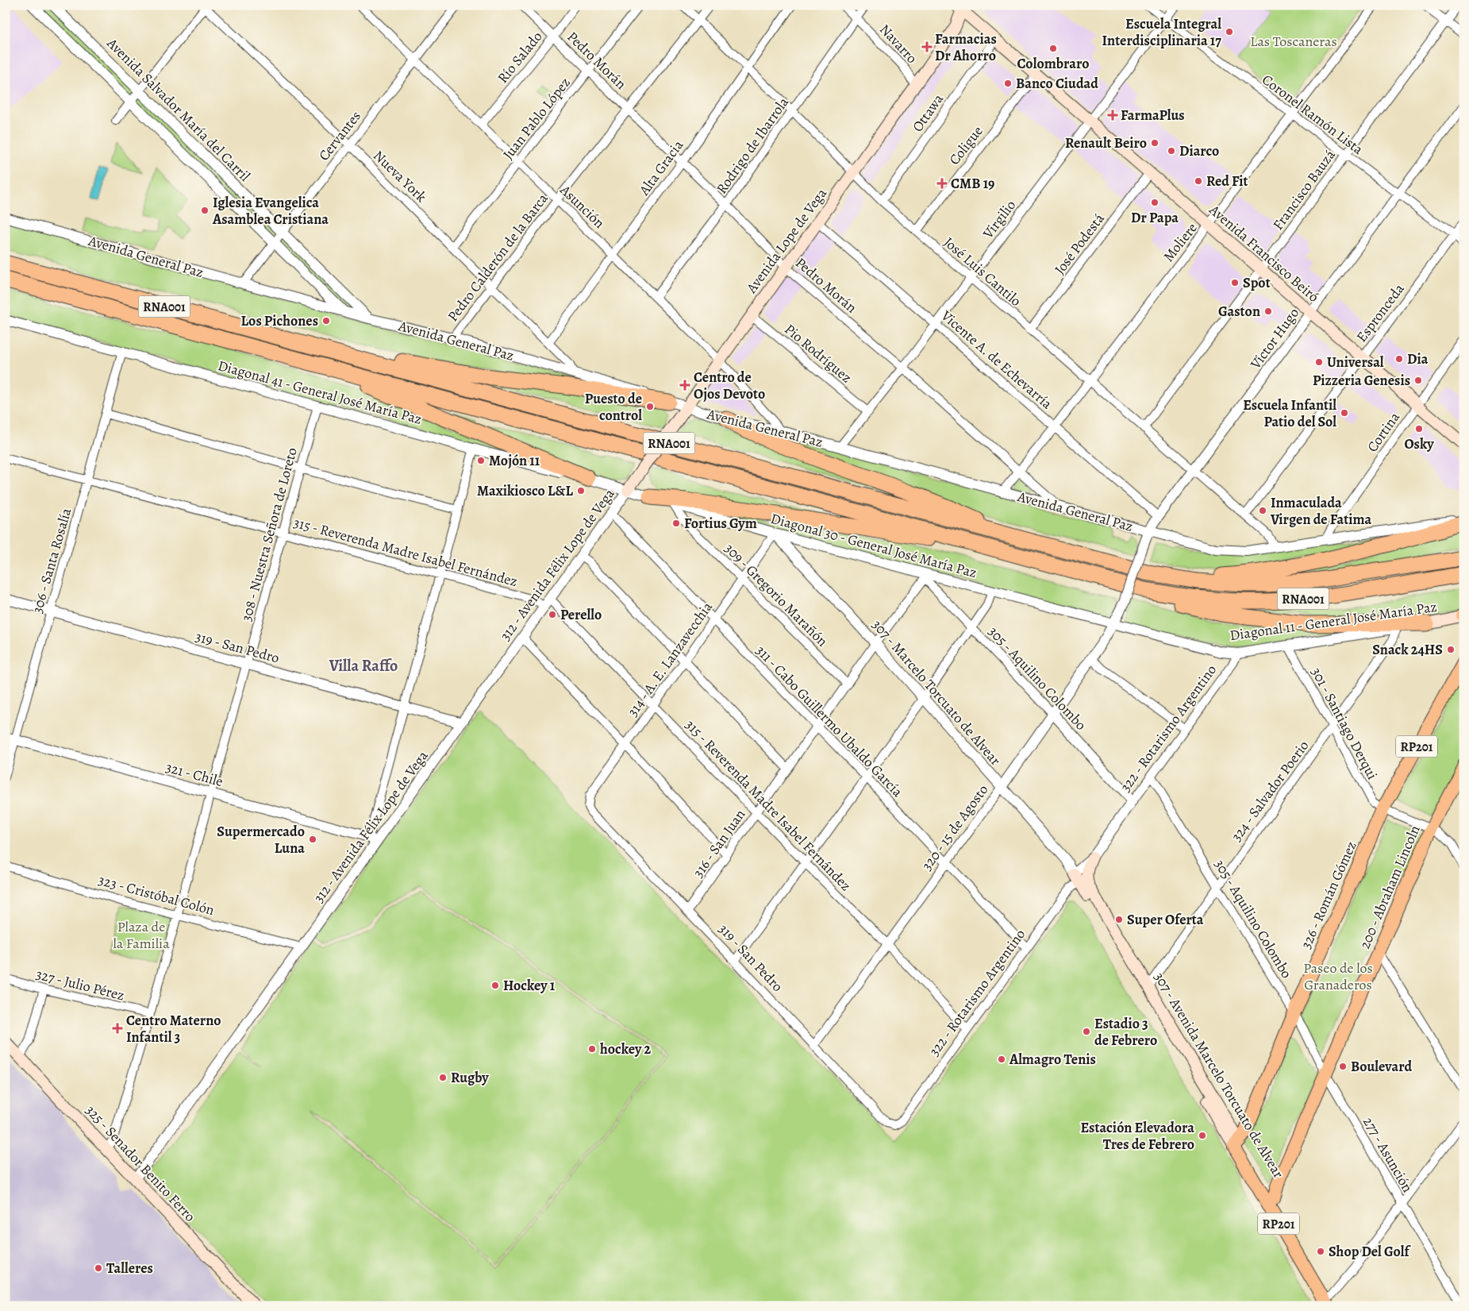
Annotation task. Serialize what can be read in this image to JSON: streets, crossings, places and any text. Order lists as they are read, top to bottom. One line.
{"streets":{"highway":["RNA001"],"main road":["Avenida Lope de Vega","Avenida Francisco Beiró","Diagonal 11 - General José María Paz","RP201","200 - Abraham Lincoln","326 - Román Gómez","307 - Avenida Marcelo Torcuato de Alvear","325 - Senador Benito Ferro"],"street":["Navarro","Río Salado","Pedro Morán","Avenida Salvador María del Carril","Ottawa","Coronel Ramón Lista","Juan Pablo López","Cervantes","Rodrigo de Ibarrola","Coligue","Alta Gracia","Nueva York","Francisco Bauzá","Asunción","Virgilio","Moliere","José Podestá","Avenida General Paz","Pedro Calderón de la Barca","José Luis Cantilo","Espronceda","Víctor Hugo","Pio Rodríguez","Vicente A. de Echevarría","Diagonal 41 - General José María Paz","Cortina","308 - Nuestra Señora de Loreto","Diagonal 30 - General José María Paz","315 - Reverenda Madre Isabel Fernández","306 - Santa Rosalía","312 - Avenida Félix Lope de Vega","309 - Gregorio Marañón","319 - San Pedro","314 - A. E. Lanzavecchia","305 - Aquilino Colombo","307 - Marcelo Torcuato de Alvear","311 - Cabo Guillermo Ubaldo García","301 - Santiago Derqui","322 - Rotarismo Argentino","321 - Chile","324 - Salvador Poerio","320 - 15 de Agosto","316 - San Juan","323 - Cristóbal Colón","327 - Julio Pérez","277 - Asunción"]},"crossings":[["Navarro","Rodrigo de Ibarrola"],["Navarro","Avenida Lope de Vega"],["Río Salado","Pedro Morán"],["Río Salado","Asunción"],["Pedro Morán","Juan Pablo López"],["Pedro Morán","Rodrigo de Ibarrola"],["Pedro Morán","Alta Gracia"],["Pedro Morán","Virgilio"],["Pedro Morán","Avenida Lope de Vega"],["Pedro Morán","Moliere"],["Pedro Morán","Avenida General Paz"],["Pedro Morán","Pedro Calderón de la Barca"],["Avenida Salvador María del Carril","Cervantes"],["Avenida Salvador María del Carril","Avenida General Paz"],["Ottawa","Avenida Francisco Beiró"],["Ottawa","José Luis Cantilo"],["Coronel Ramón Lista","Francisco Bauzá"],["Coronel Ramón Lista","Virgilio"],["Coronel Ramón Lista","Moliere"],["Coronel Ramón Lista","Espronceda"],["Coronel Ramón Lista","Víctor Hugo"],["Juan Pablo López","Nueva York"],["Juan Pablo López","Asunción"],["Cervantes","Nueva York"],["Cervantes","Asunción"],["Cervantes","Avenida General Paz"],["Rodrigo de Ibarrola","Asunción"],["Rodrigo de Ibarrola","José Luis Cantilo"],["Coligue","Avenida Francisco Beiró"],["Coligue","José Luis Cantilo"],["Alta Gracia","Nueva York"],["Alta Gracia","Asunción"],["Alta Gracia","José Luis Cantilo"],["Nueva York","Avenida General Paz"],["Nueva York","Pedro Calderón de la Barca"],["Francisco Bauzá","Avenida Francisco Beiró"],["Francisco Bauzá","José Luis Cantilo"],["Asunción","Avenida Lope de Vega"],["Asunción","Avenida General Paz"],["Asunción","Pedro Calderón de la Barca"],["Virgilio","Avenida Francisco Beiró"],["Virgilio","Avenida General Paz"],["Virgilio","José Luis Cantilo"],["Virgilio","Pio Rodríguez"],["Virgilio","Vicente A. de Echevarría"],["Avenida Lope de Vega","Avenida Francisco Beiró"],["Avenida Lope de Vega","Avenida General Paz"],["Avenida Lope de Vega","José Luis Cantilo"],["Avenida Lope de Vega","Pio Rodríguez"],["Avenida Lope de Vega","Vicente A. de Echevarría"],["Avenida Lope de Vega","Diagonal 41 - General José María Paz"],["Avenida Lope de Vega","Diagonal 30 - General José María Paz"],["Avenida Lope de Vega","312 - Avenida Félix Lope de Vega"],["Moliere","Avenida Francisco Beiró"],["Moliere","Avenida General Paz"],["Moliere","José Luis Cantilo"],["Moliere","Vicente A. de Echevarría"],["José Podestá","Avenida Francisco Beiró"],["José Podestá","José Luis Cantilo"],["Avenida Francisco Beiró","Espronceda"],["Avenida Francisco Beiró","Víctor Hugo"],["Avenida Francisco Beiró","Cortina"],["Avenida General Paz","Pedro Calderón de la Barca"],["Avenida General Paz","José Luis Cantilo"],["Avenida General Paz","Víctor Hugo"],["Avenida General Paz","Cortina"],["Pedro Calderón de la Barca","José Luis Cantilo"],["José Luis Cantilo","Espronceda"],["José Luis Cantilo","Víctor Hugo"],["Víctor Hugo","Vicente A. de Echevarría"],["Víctor Hugo","320 - 15 de Agosto"],["Diagonal 41 - General José María Paz","308 - Nuestra Señora de Loreto"],["Diagonal 41 - General José María Paz","Diagonal 30 - General José María Paz"],["Diagonal 41 - General José María Paz","306 - Santa Rosalía"],["Diagonal 41 - General José María Paz","312 - Avenida Félix Lope de Vega"],["308 - Nuestra Señora de Loreto","315 - Reverenda Madre Isabel Fernández"],["308 - Nuestra Señora de Loreto","319 - San Pedro"],["308 - Nuestra Señora de Loreto","321 - Chile"],["308 - Nuestra Señora de Loreto","323 - Cristóbal Colón"],["308 - Nuestra Señora de Loreto","327 - Julio Pérez"],["308 - Nuestra Señora de Loreto","325 - Senador Benito Ferro"],["Diagonal 30 - General José María Paz","312 - Avenida Félix Lope de Vega"],["Diagonal 30 - General José María Paz","309 - Gregorio Marañón"],["Diagonal 30 - General José María Paz","Diagonal 11 - General José María Paz"],["Diagonal 30 - General José María Paz","314 - A. E. Lanzavecchia"],["Diagonal 30 - General José María Paz","305 - Aquilino Colombo"],["Diagonal 30 - General José María Paz","307 - Marcelo Torcuato de Alvear"],["Diagonal 30 - General José María Paz","320 - 15 de Agosto"],["Diagonal 30 - General José María Paz","316 - San Juan"],["315 - Reverenda Madre Isabel Fernández","306 - Santa Rosalía"],["315 - Reverenda Madre Isabel Fernández","312 - Avenida Félix Lope de Vega"],["315 - Reverenda Madre Isabel Fernández","314 - A. E. Lanzavecchia"],["315 - Reverenda Madre Isabel Fernández","322 - Rotarismo Argentino"],["315 - Reverenda Madre Isabel Fernández","320 - 15 de Agosto"],["315 - Reverenda Madre Isabel Fernández","316 - San Juan"],["306 - Santa Rosalía","319 - San Pedro"],["306 - Santa Rosalía","321 - Chile"],["312 - Avenida Félix Lope de Vega","319 - San Pedro"],["312 - Avenida Félix Lope de Vega","311 - Cabo Guillermo Ubaldo García"],["312 - Avenida Félix Lope de Vega","321 - Chile"],["312 - Avenida Félix Lope de Vega","323 - Cristóbal Colón"],["312 - Avenida Félix Lope de Vega","325 - Senador Benito Ferro"],["309 - Gregorio Marañón","314 - A. E. Lanzavecchia"],["309 - Gregorio Marañón","316 - San Juan"],["Diagonal 11 - General José María Paz","301 - Santiago Derqui"],["Diagonal 11 - General José María Paz","322 - Rotarismo Argentino"],["Diagonal 11 - General José María Paz","324 - Salvador Poerio"],["Diagonal 11 - General José María Paz","320 - 15 de Agosto"],["319 - San Pedro","314 - A. E. Lanzavecchia"],["319 - San Pedro","322 - Rotarismo Argentino"],["319 - San Pedro","320 - 15 de Agosto"],["319 - San Pedro","316 - San Juan"],["314 - A. E. Lanzavecchia","307 - Marcelo Torcuato de Alvear"],["314 - A. E. Lanzavecchia","311 - Cabo Guillermo Ubaldo García"],["305 - Aquilino Colombo","322 - Rotarismo Argentino"],["305 - Aquilino Colombo","324 - Salvador Poerio"],["305 - Aquilino Colombo","320 - 15 de Agosto"],["305 - Aquilino Colombo","316 - San Juan"],["305 - Aquilino Colombo","326 - Román Gómez"],["305 - Aquilino Colombo","277 - Asunción"],["307 - Marcelo Torcuato de Alvear","322 - Rotarismo Argentino"],["307 - Marcelo Torcuato de Alvear","320 - 15 de Agosto"],["307 - Marcelo Torcuato de Alvear","316 - San Juan"],["307 - Marcelo Torcuato de Alvear","307 - Avenida Marcelo Torcuato de Alvear"],["311 - Cabo Guillermo Ubaldo García","322 - Rotarismo Argentino"],["311 - Cabo Guillermo Ubaldo García","320 - 15 de Agosto"],["311 - Cabo Guillermo Ubaldo García","316 - San Juan"],["301 - Santiago Derqui","324 - Salvador Poerio"],["301 - Santiago Derqui","200 - Abraham Lincoln"],["301 - Santiago Derqui","326 - Román Gómez"],["322 - Rotarismo Argentino","307 - Avenida Marcelo Torcuato de Alvear"],["324 - Salvador Poerio","307 - Avenida Marcelo Torcuato de Alvear"],["200 - Abraham Lincoln","307 - Avenida Marcelo Torcuato de Alvear"],["200 - Abraham Lincoln","277 - Asunción"],["326 - Román Gómez","307 - Avenida Marcelo Torcuato de Alvear"],["326 - Román Gómez","277 - Asunción"]],"districts":["Villa Raffo"],"parks":["Las Toscaneras","Plaza de la Familia","Paseo de los Granaderos"],"places":{"other":["Escuela Integral Interdisciplinaria 17","Colombraro","Banco Ciudad","Renault Beiro","Diarco","Red Fit","Dr Papa","Iglesia Evangelica Asamblea Cristiana","Spot","Gaston","Los Pichones","Dia","Universal","Pizzeria Genesis","Puesto de control","Escuela Infantil Patio del Sol","Osky","Mojón 11","Maxikiosco L&L","Inmaculada Virgen de Fatima","Fortius Gym","Perello","Snack 24HS","Supermercado Luna","Super Oferta","Hockey 1","Estadio 3 de Febrero","hockey 2","Almagro Tenis","Boulevard","Rugby","Estación Elevadora Tres de Febrero","Shop Del Golf","Talleres"],"health":["Farmacias Dr Ahorro","FarmaPlus","CMB 19","Centro de Ojos Devoto","Centro Materno Infantil 3"]}}
